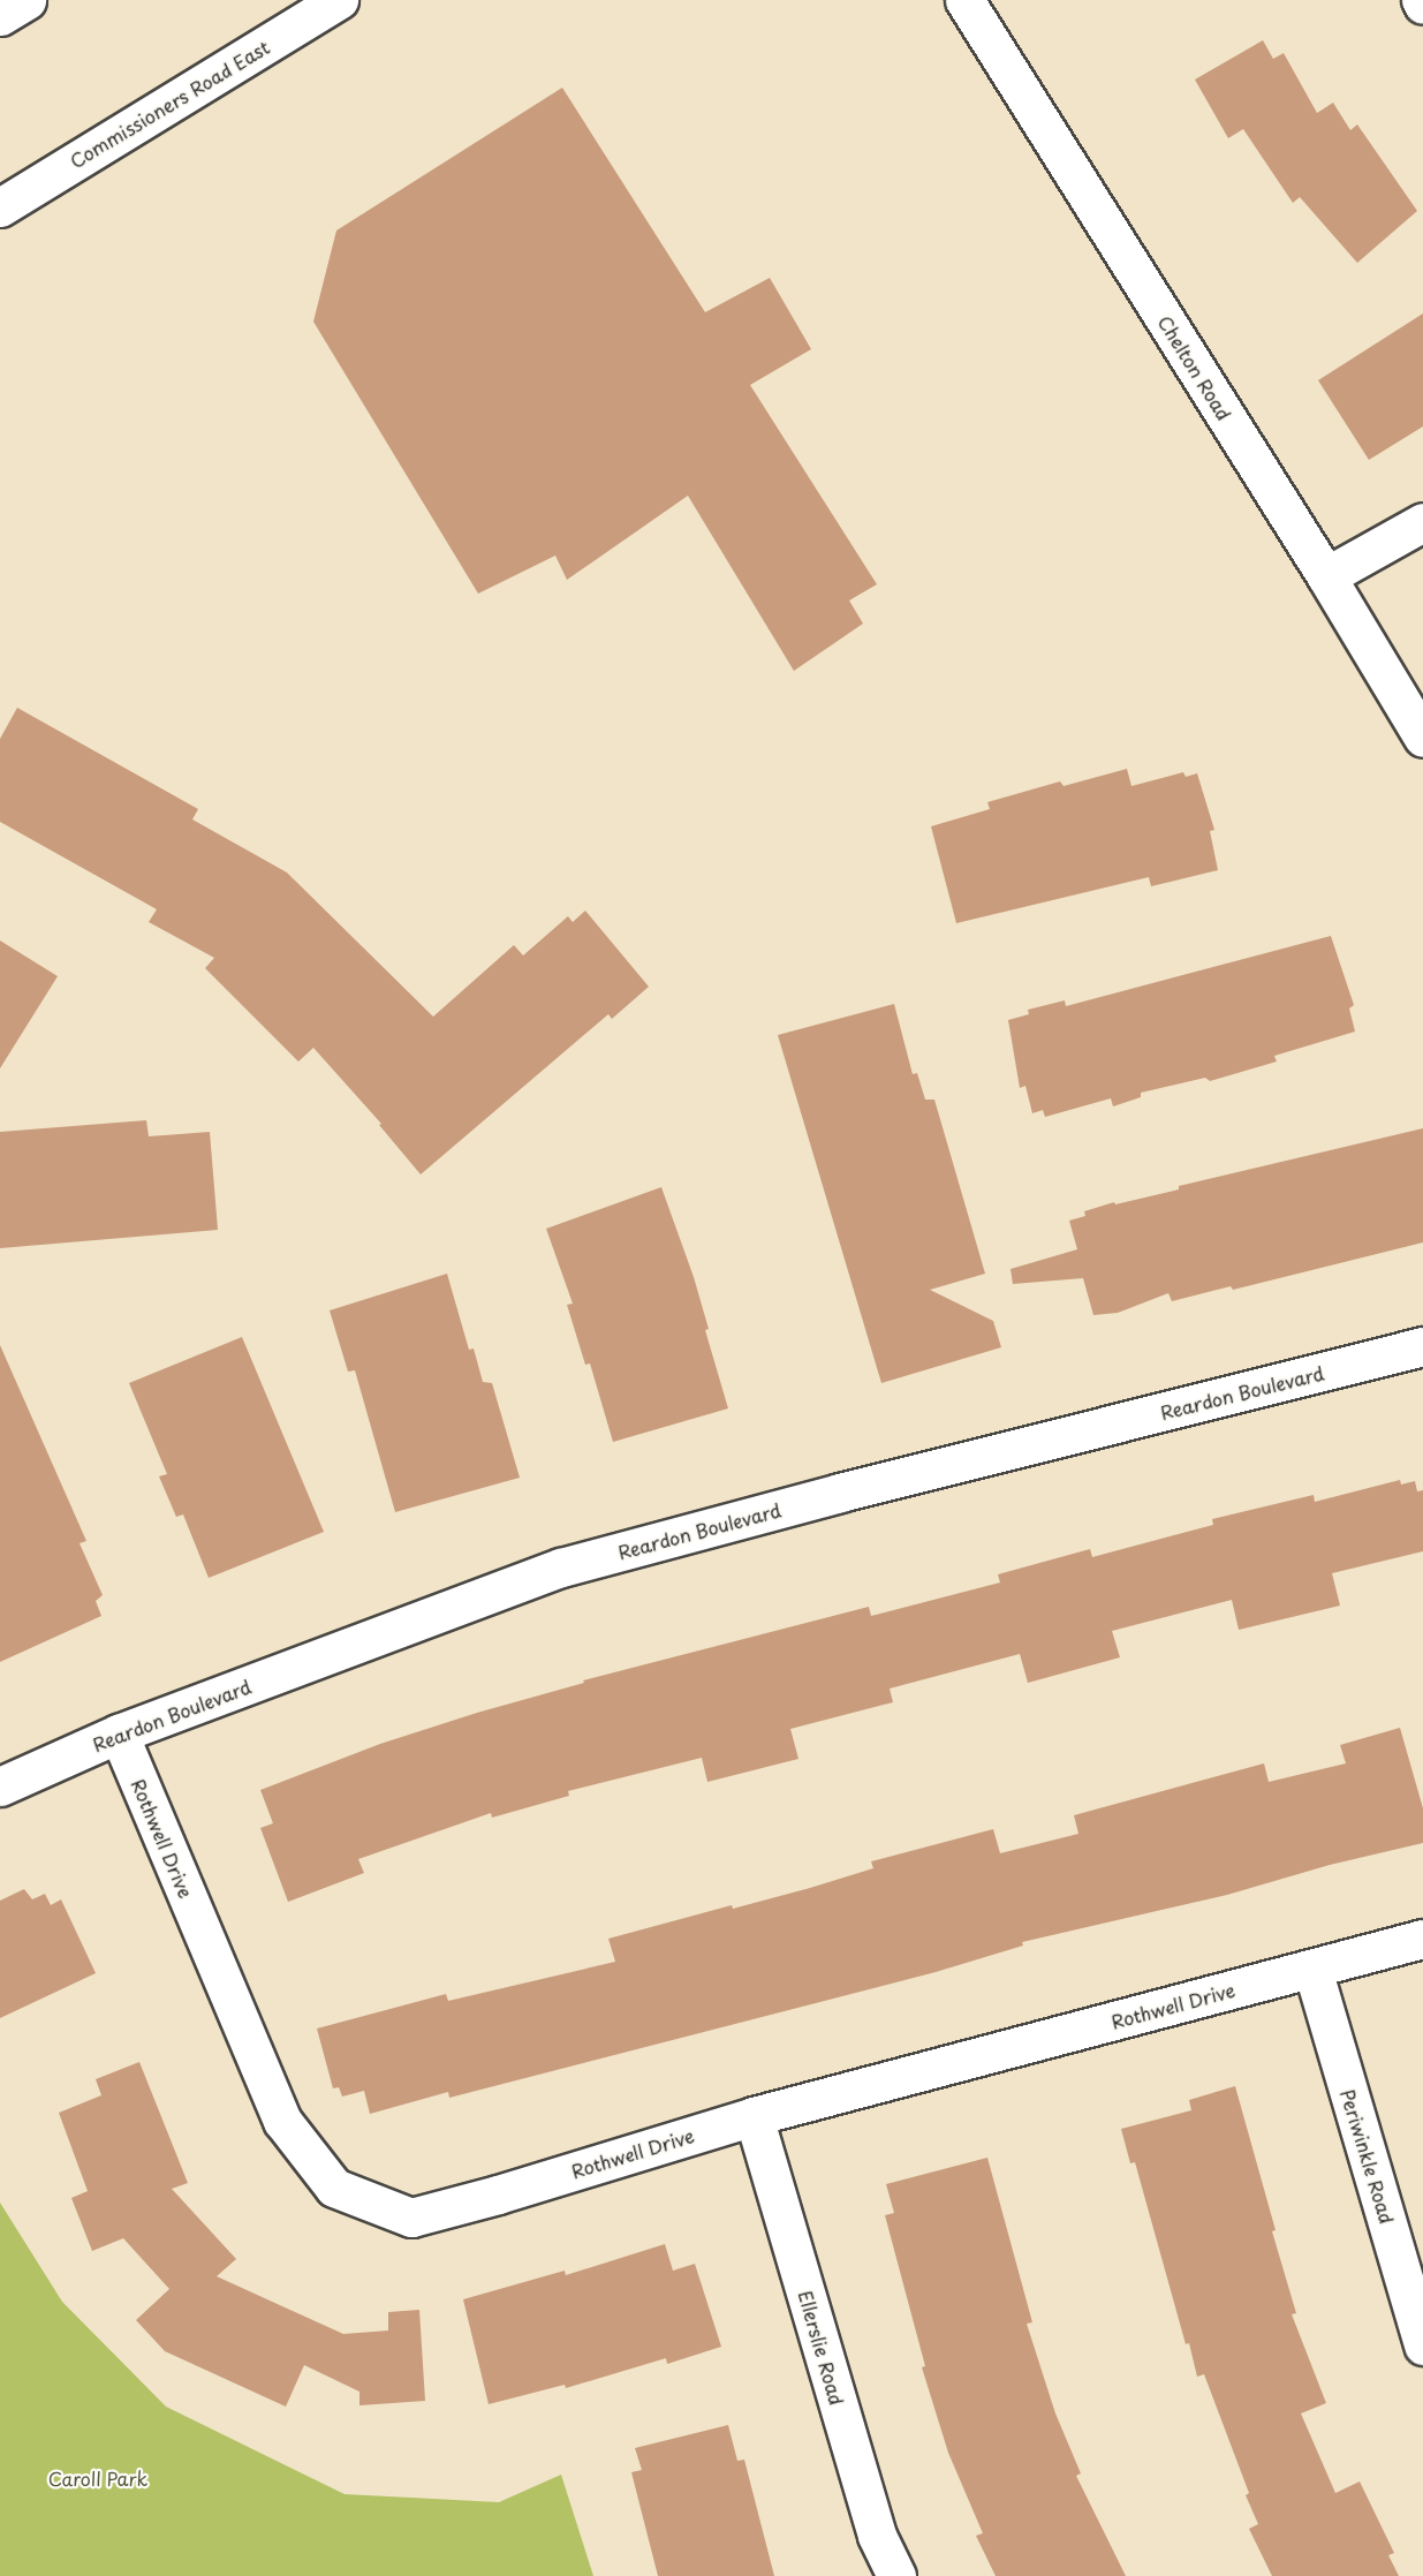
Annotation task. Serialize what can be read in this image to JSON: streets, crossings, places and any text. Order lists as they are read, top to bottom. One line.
{"streets":{"street":["Commissioners Road East","Chelton Road","Reardon Boulevard","Rothwell Drive","Periwinkle Road","Ellerslie Road"]},"crossings":[["Reardon Boulevard","Rothwell Drive"],["Rothwell Drive","Periwinkle Road"],["Rothwell Drive","Ellerslie Road"]],"parks":["Caroll Park"]}
